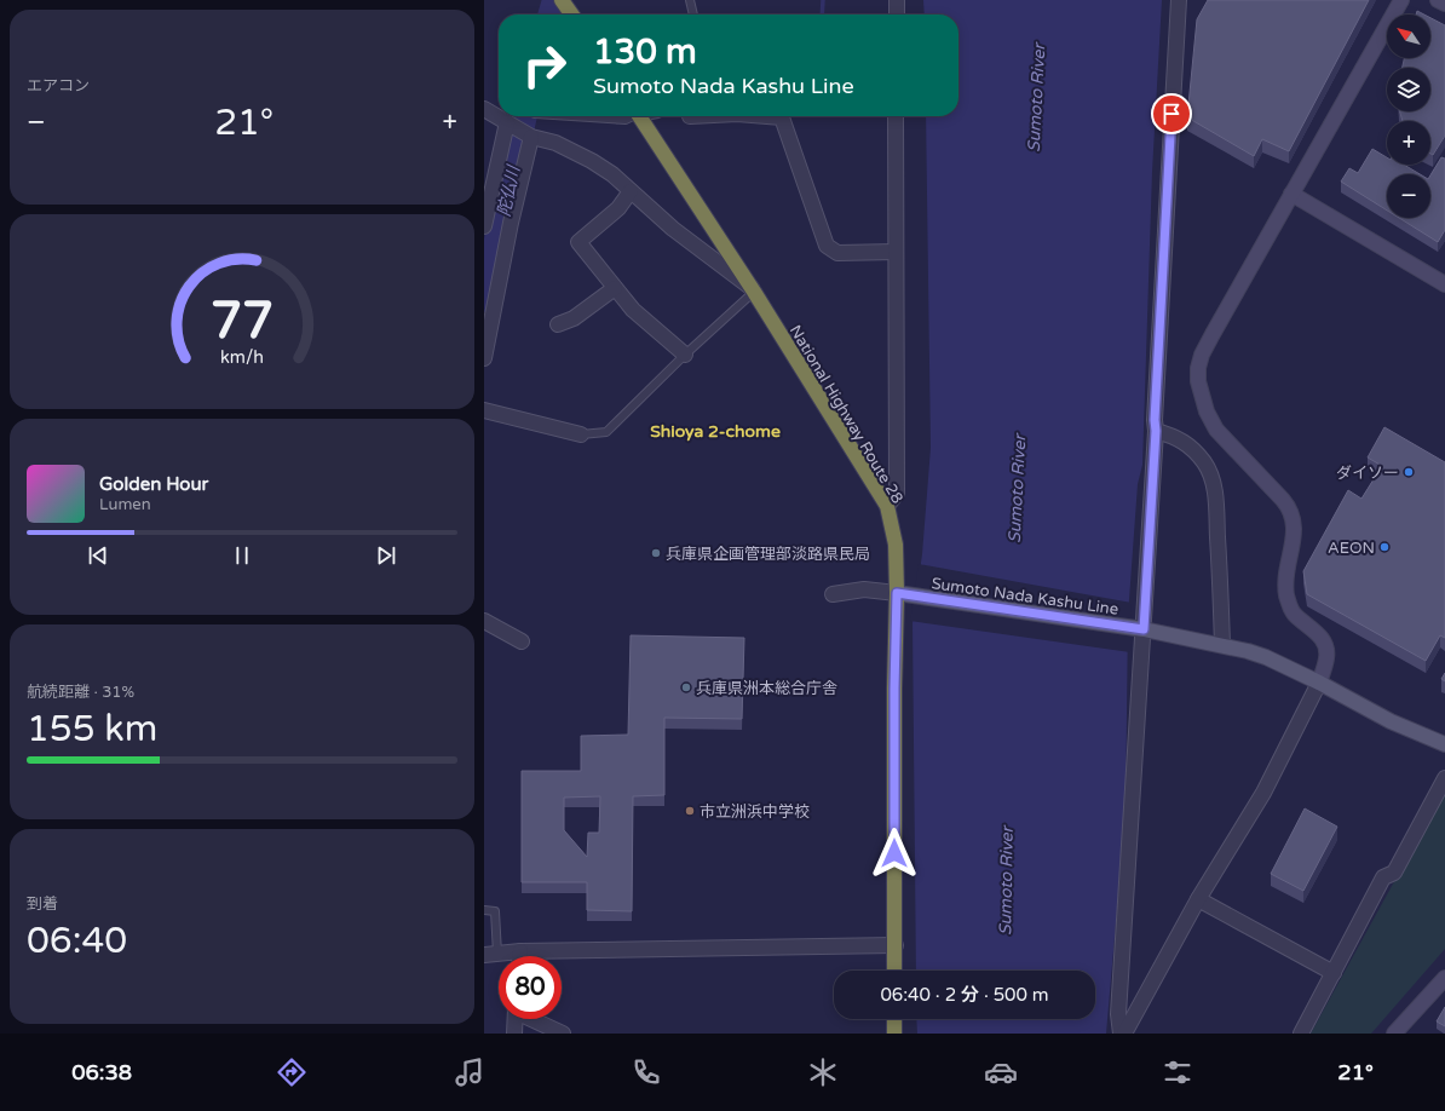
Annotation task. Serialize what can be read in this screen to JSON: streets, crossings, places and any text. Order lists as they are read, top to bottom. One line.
{"streets":{"highway":["National Highway Route 28"],"main road":["Sumoto Nada Kashu Line"]},"crossings":[["National Highway Route 28","Sumoto Nada Kashu Line"]],"districts":["Shioya 2-chome"],"water":["Sumoto River","陀仏川"],"places":["ダイソー","AEON","兵庫県企画管理部淡路県民局","兵庫県洲本総合庁舎","市立洲浜中学校"],"north":"top left","page":{"tile":["エアコン",["航続距離 · 31%","155 km"],["到着","06:40"]],"map_buttons":["+","−"],"turn":["130 m","Sumoto Nada Kashu Line"],"heat":["−","21°","+"],"song":["Golden Hour","Lumen"],"limit":"80","trip":"06:40 · 2 分 · 500 m","tabs":["06:38","21°"],"gauge":["77","km/h"]}}
